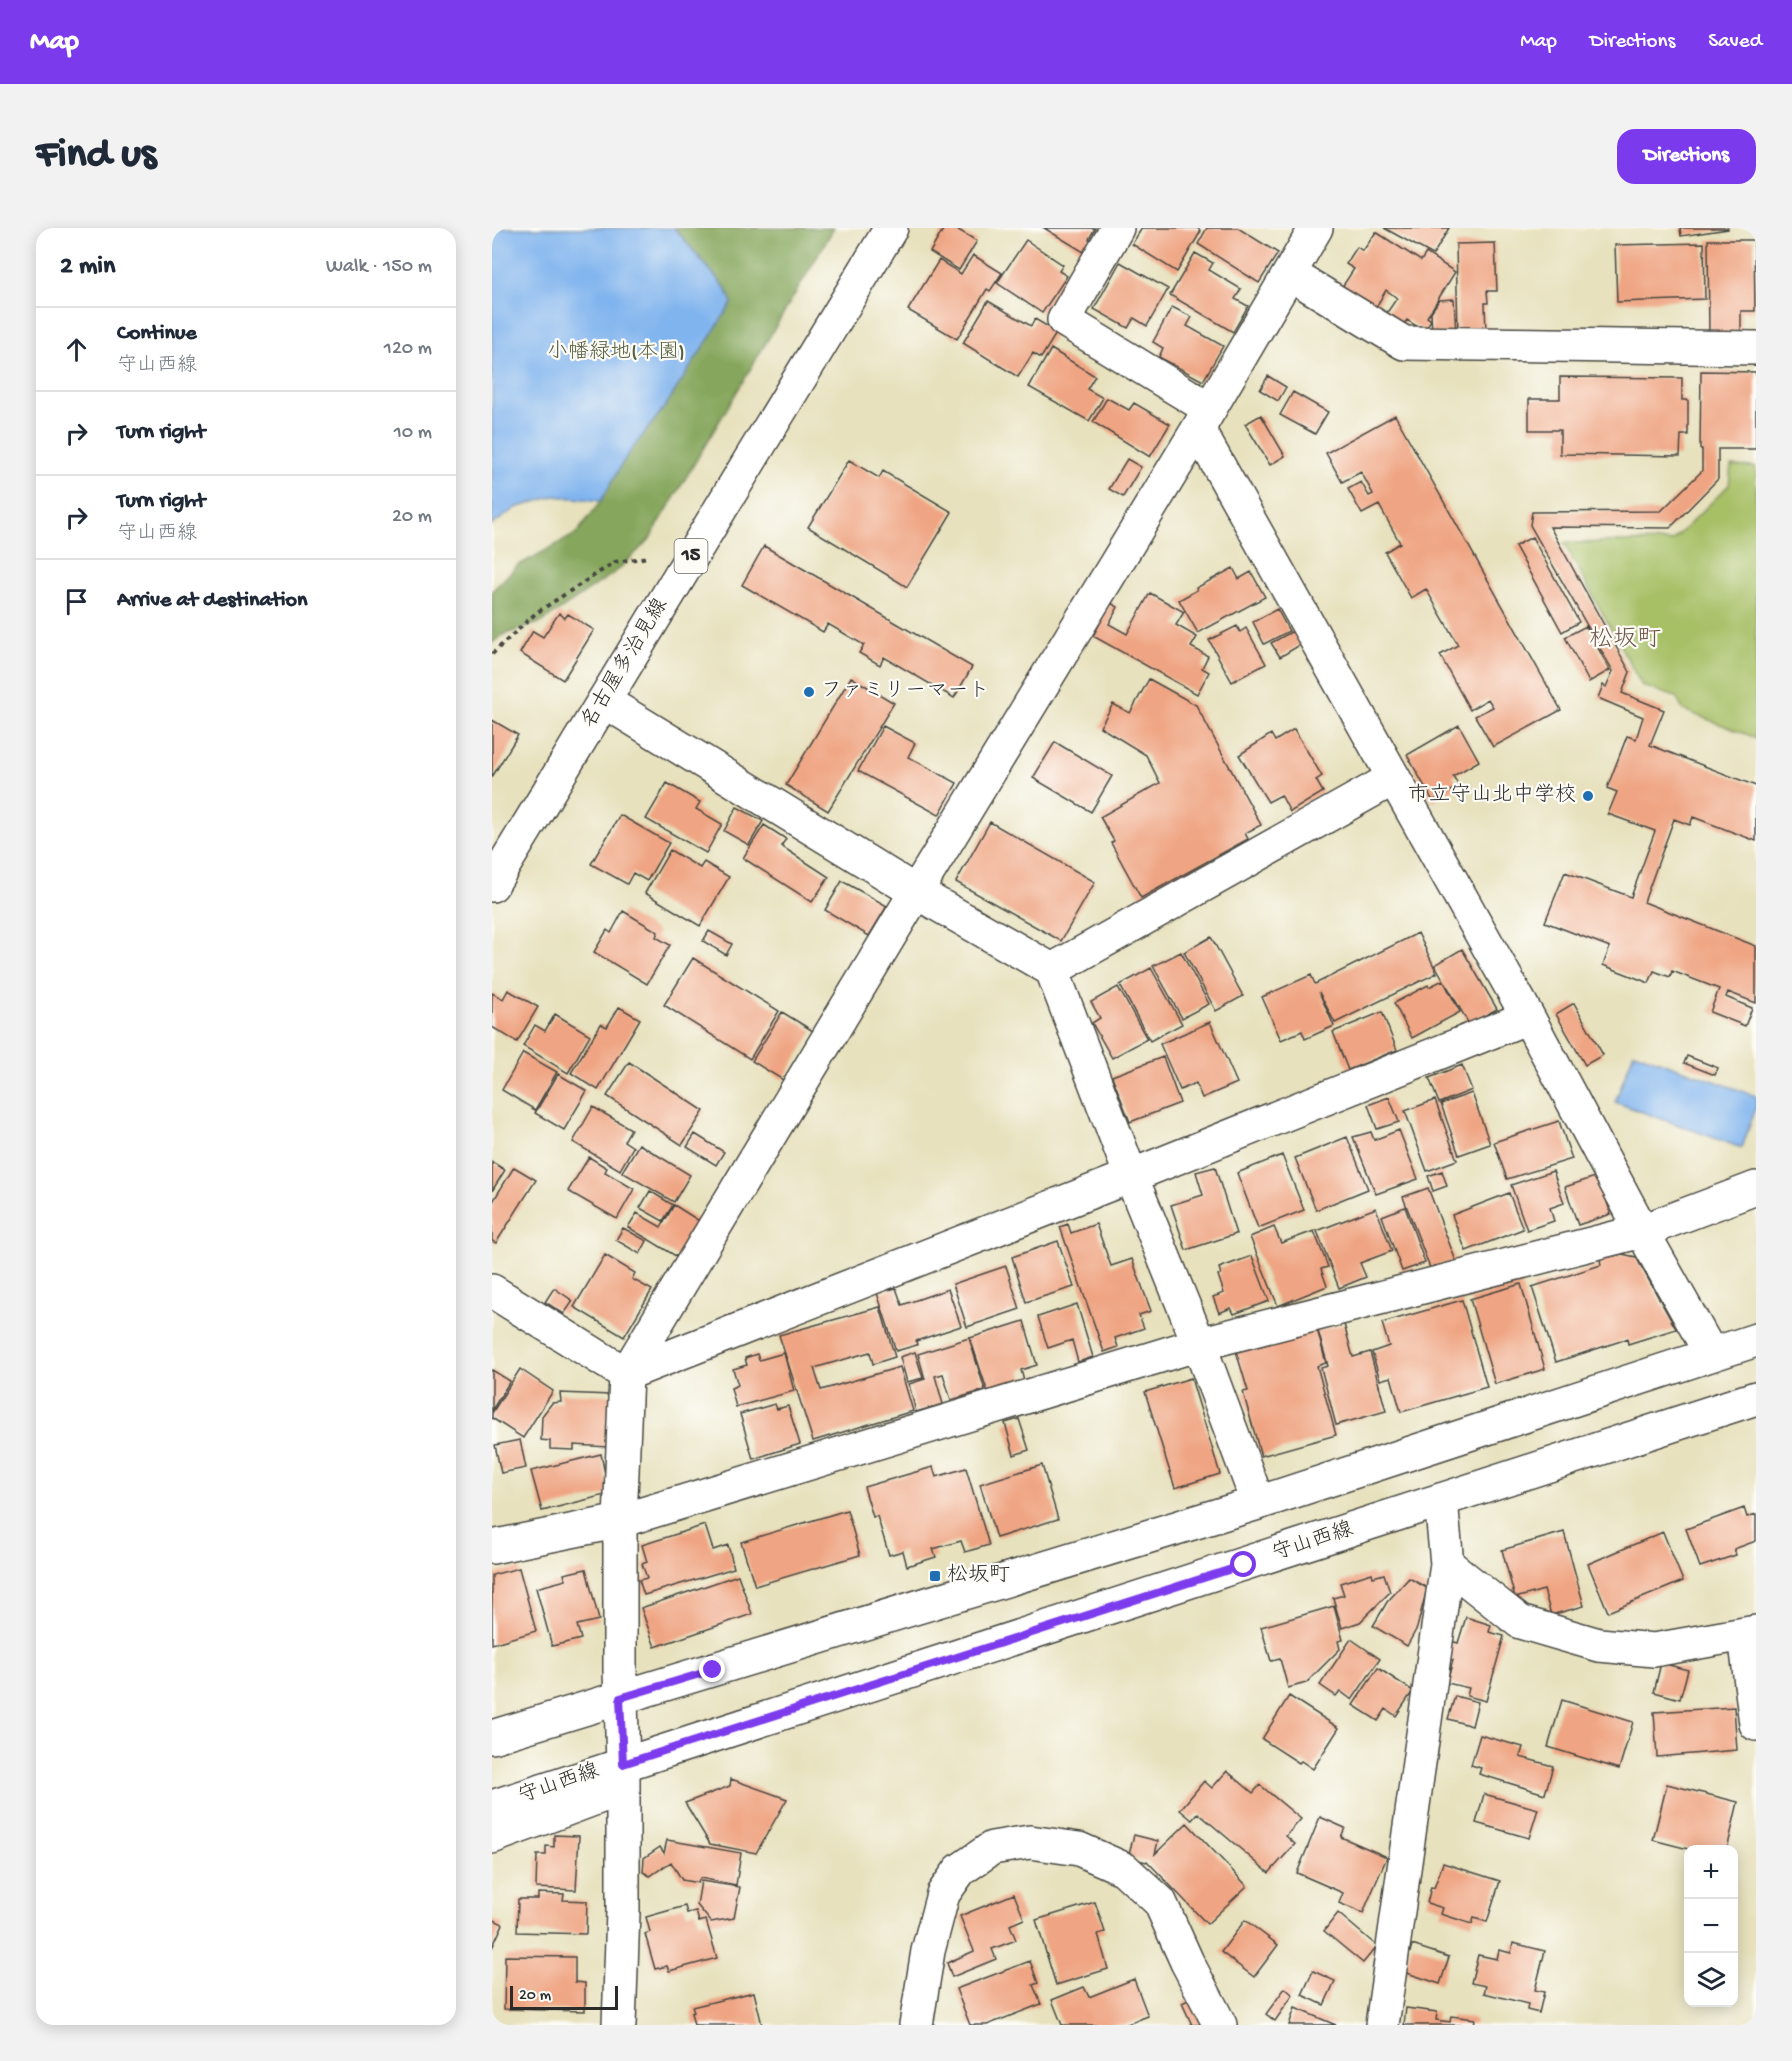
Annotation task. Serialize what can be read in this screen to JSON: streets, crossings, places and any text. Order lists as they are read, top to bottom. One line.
{"streets":{"street":["15","名古屋多治見線","守山西線"]},"districts":["松坂町"],"parks":["小幡緑地(本園)"],"places":{"other":["ファミリーマート","市立守山北中学校"],"transit":["松坂町"]},"scale_bar":"20 m","page":{"header":"Map","nav":["Map","Directions","Saved"],"buttons":"Directions","title":"Find us","heading":["2 min","Walk · 150 m"],"list":[["Continue","守山西線","120 m"],["Turn right","10 m"],["Turn right","守山西線","20 m"],"Arrive at destination"],"map_buttons":["+","−"],"scale":"20 m"}}
